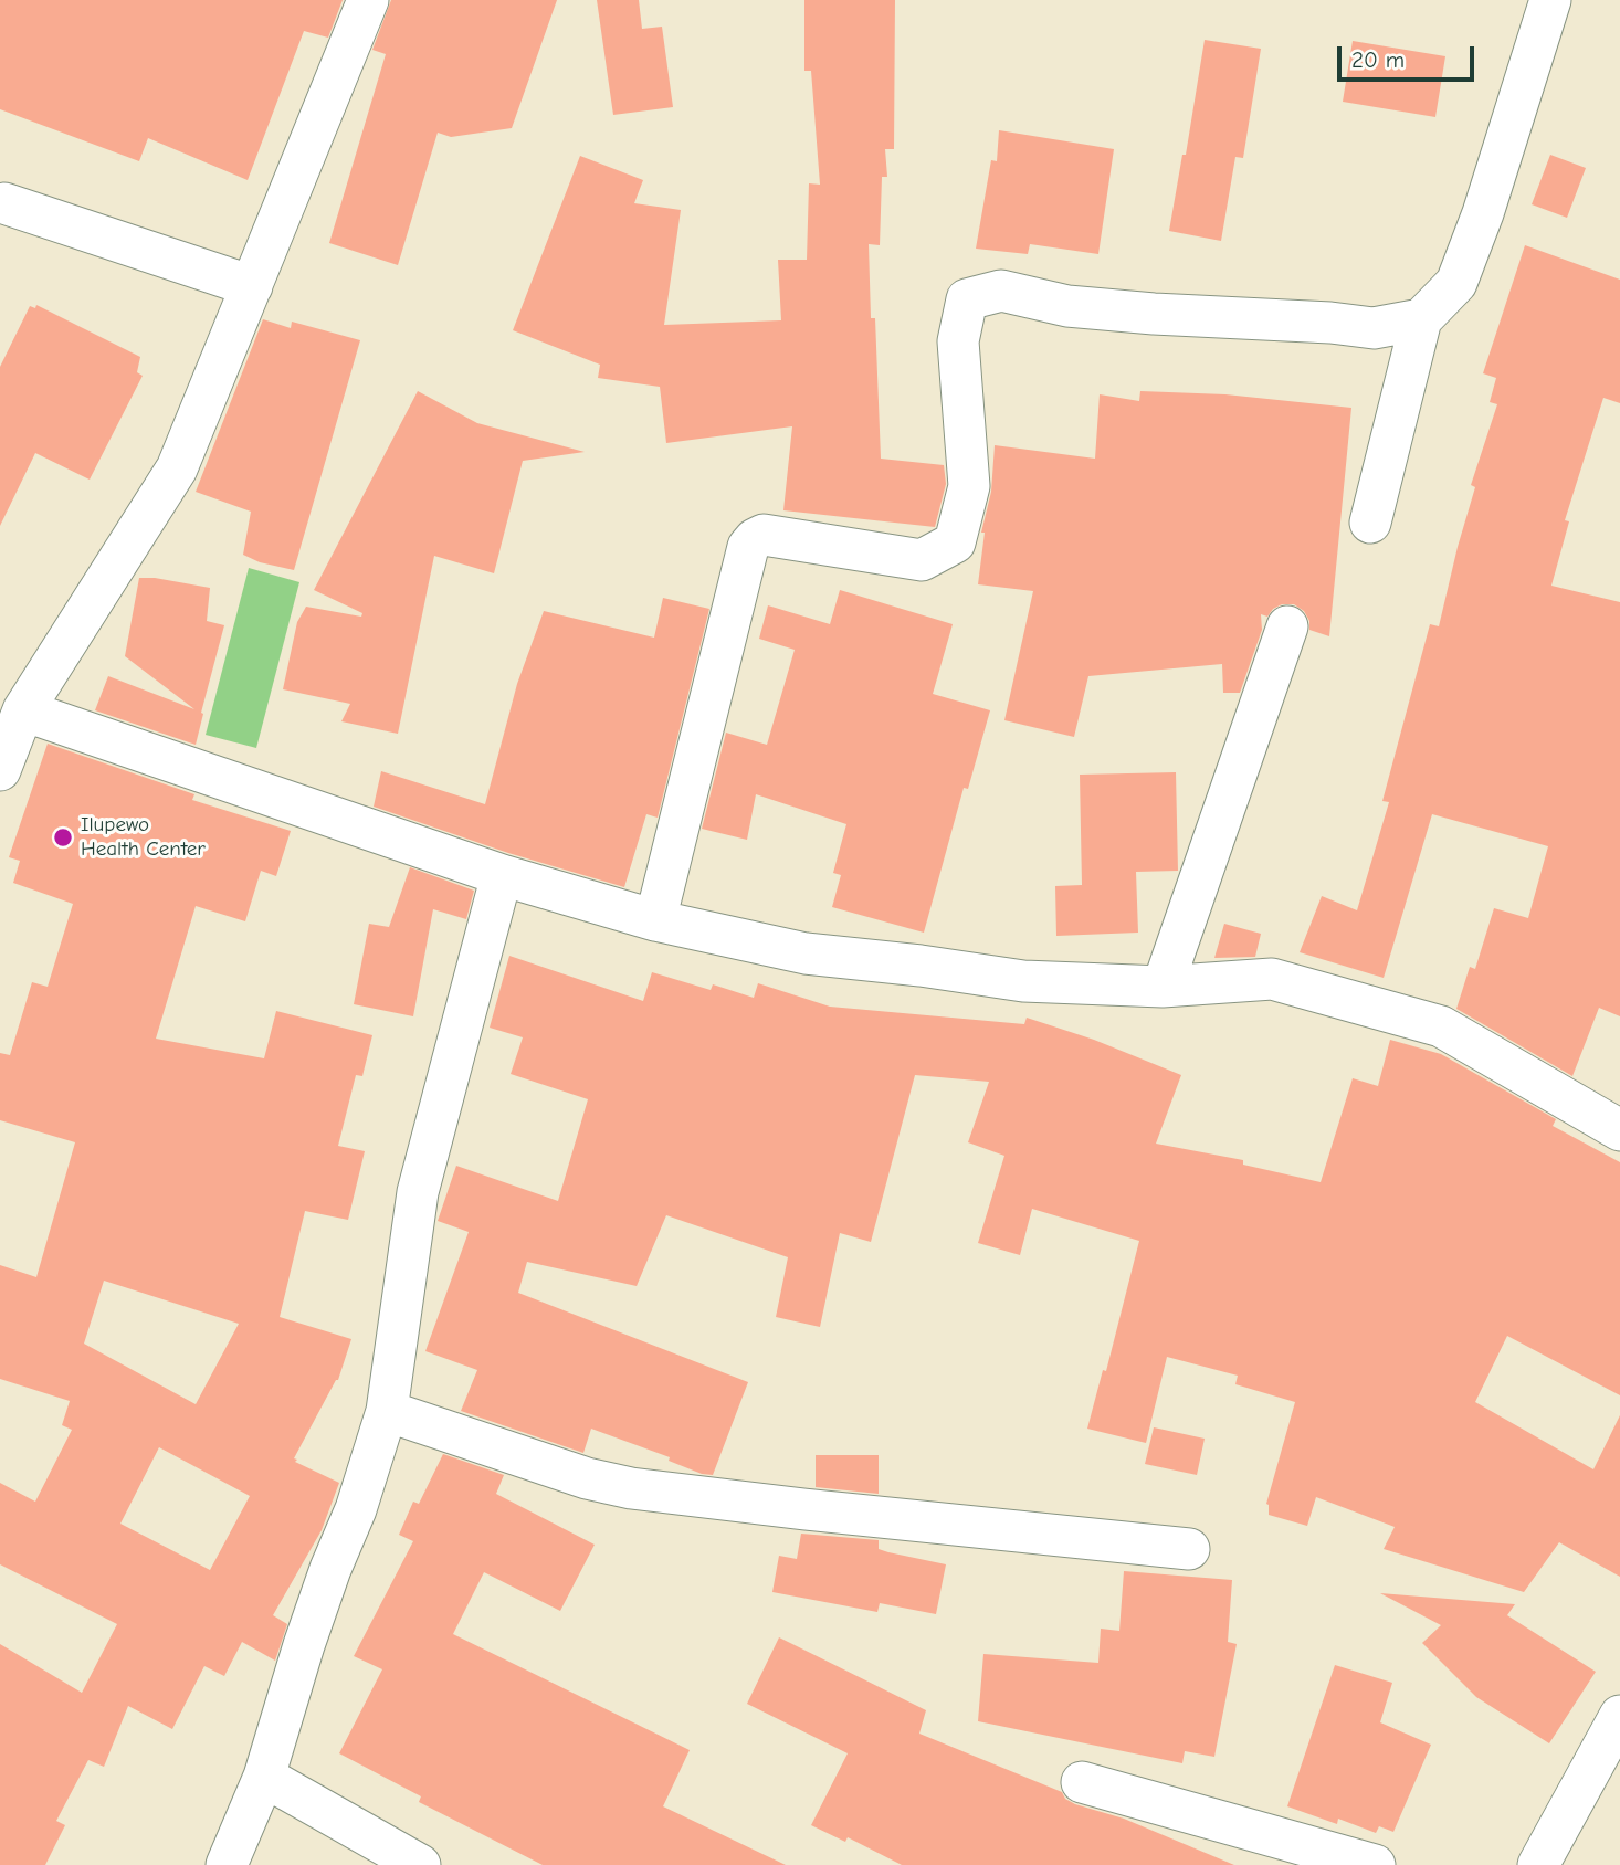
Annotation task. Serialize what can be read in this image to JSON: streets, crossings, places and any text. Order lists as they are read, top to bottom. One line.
{"places":["Ilupewo Health Center"],"scale_bar":"20 m"}
